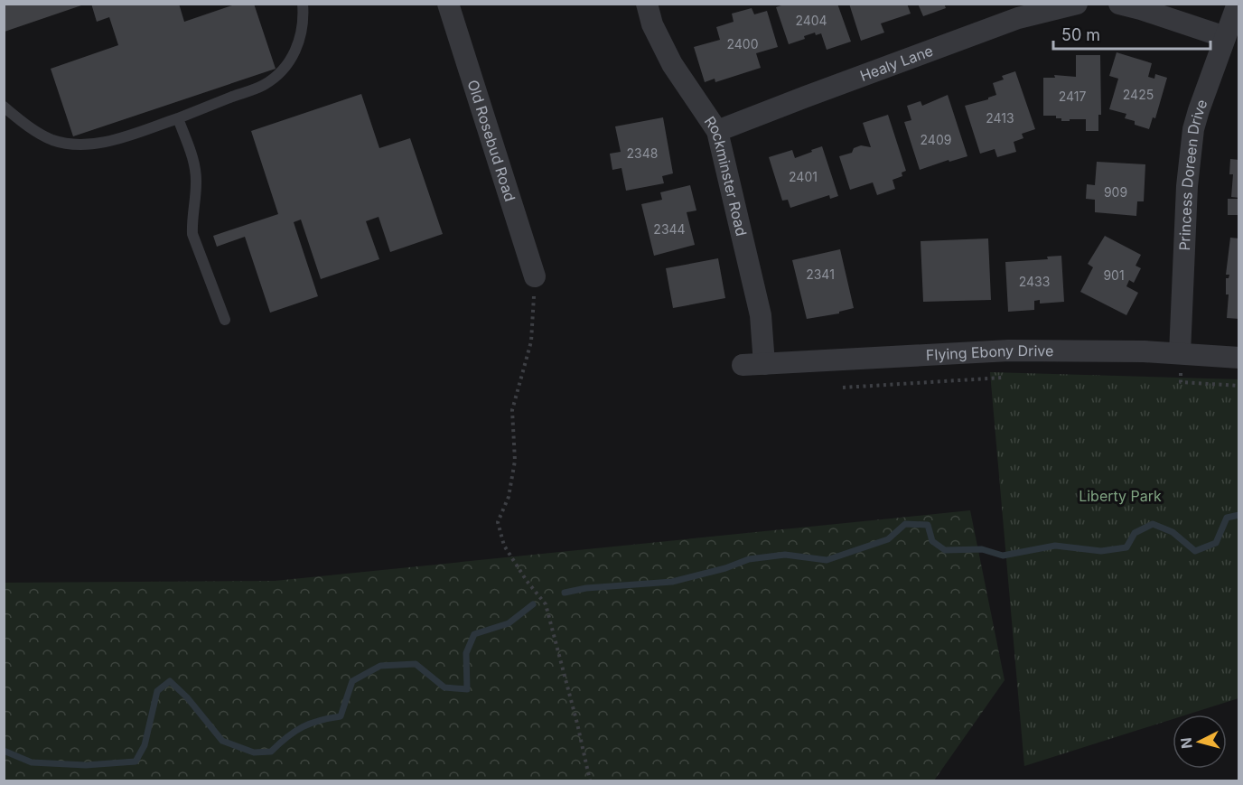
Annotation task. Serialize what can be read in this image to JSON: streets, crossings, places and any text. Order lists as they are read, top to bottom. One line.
{"streets":{"street":["Healy Lane","Old Rosebud Road","Princess Doreen Drive","Rockminster Road","Flying Ebony Drive"]},"crossings":[["Healy Lane","Rockminster Road"],["Princess Doreen Drive","Flying Ebony Drive"],["Rockminster Road","Flying Ebony Drive"]],"parks":["Liberty Park"],"house_numbers":["2404","2400","2425","2417","2413","2409","2348","2401","909","2344","2341","901","2433"],"scale_bar":"50 m","north":"left"}
